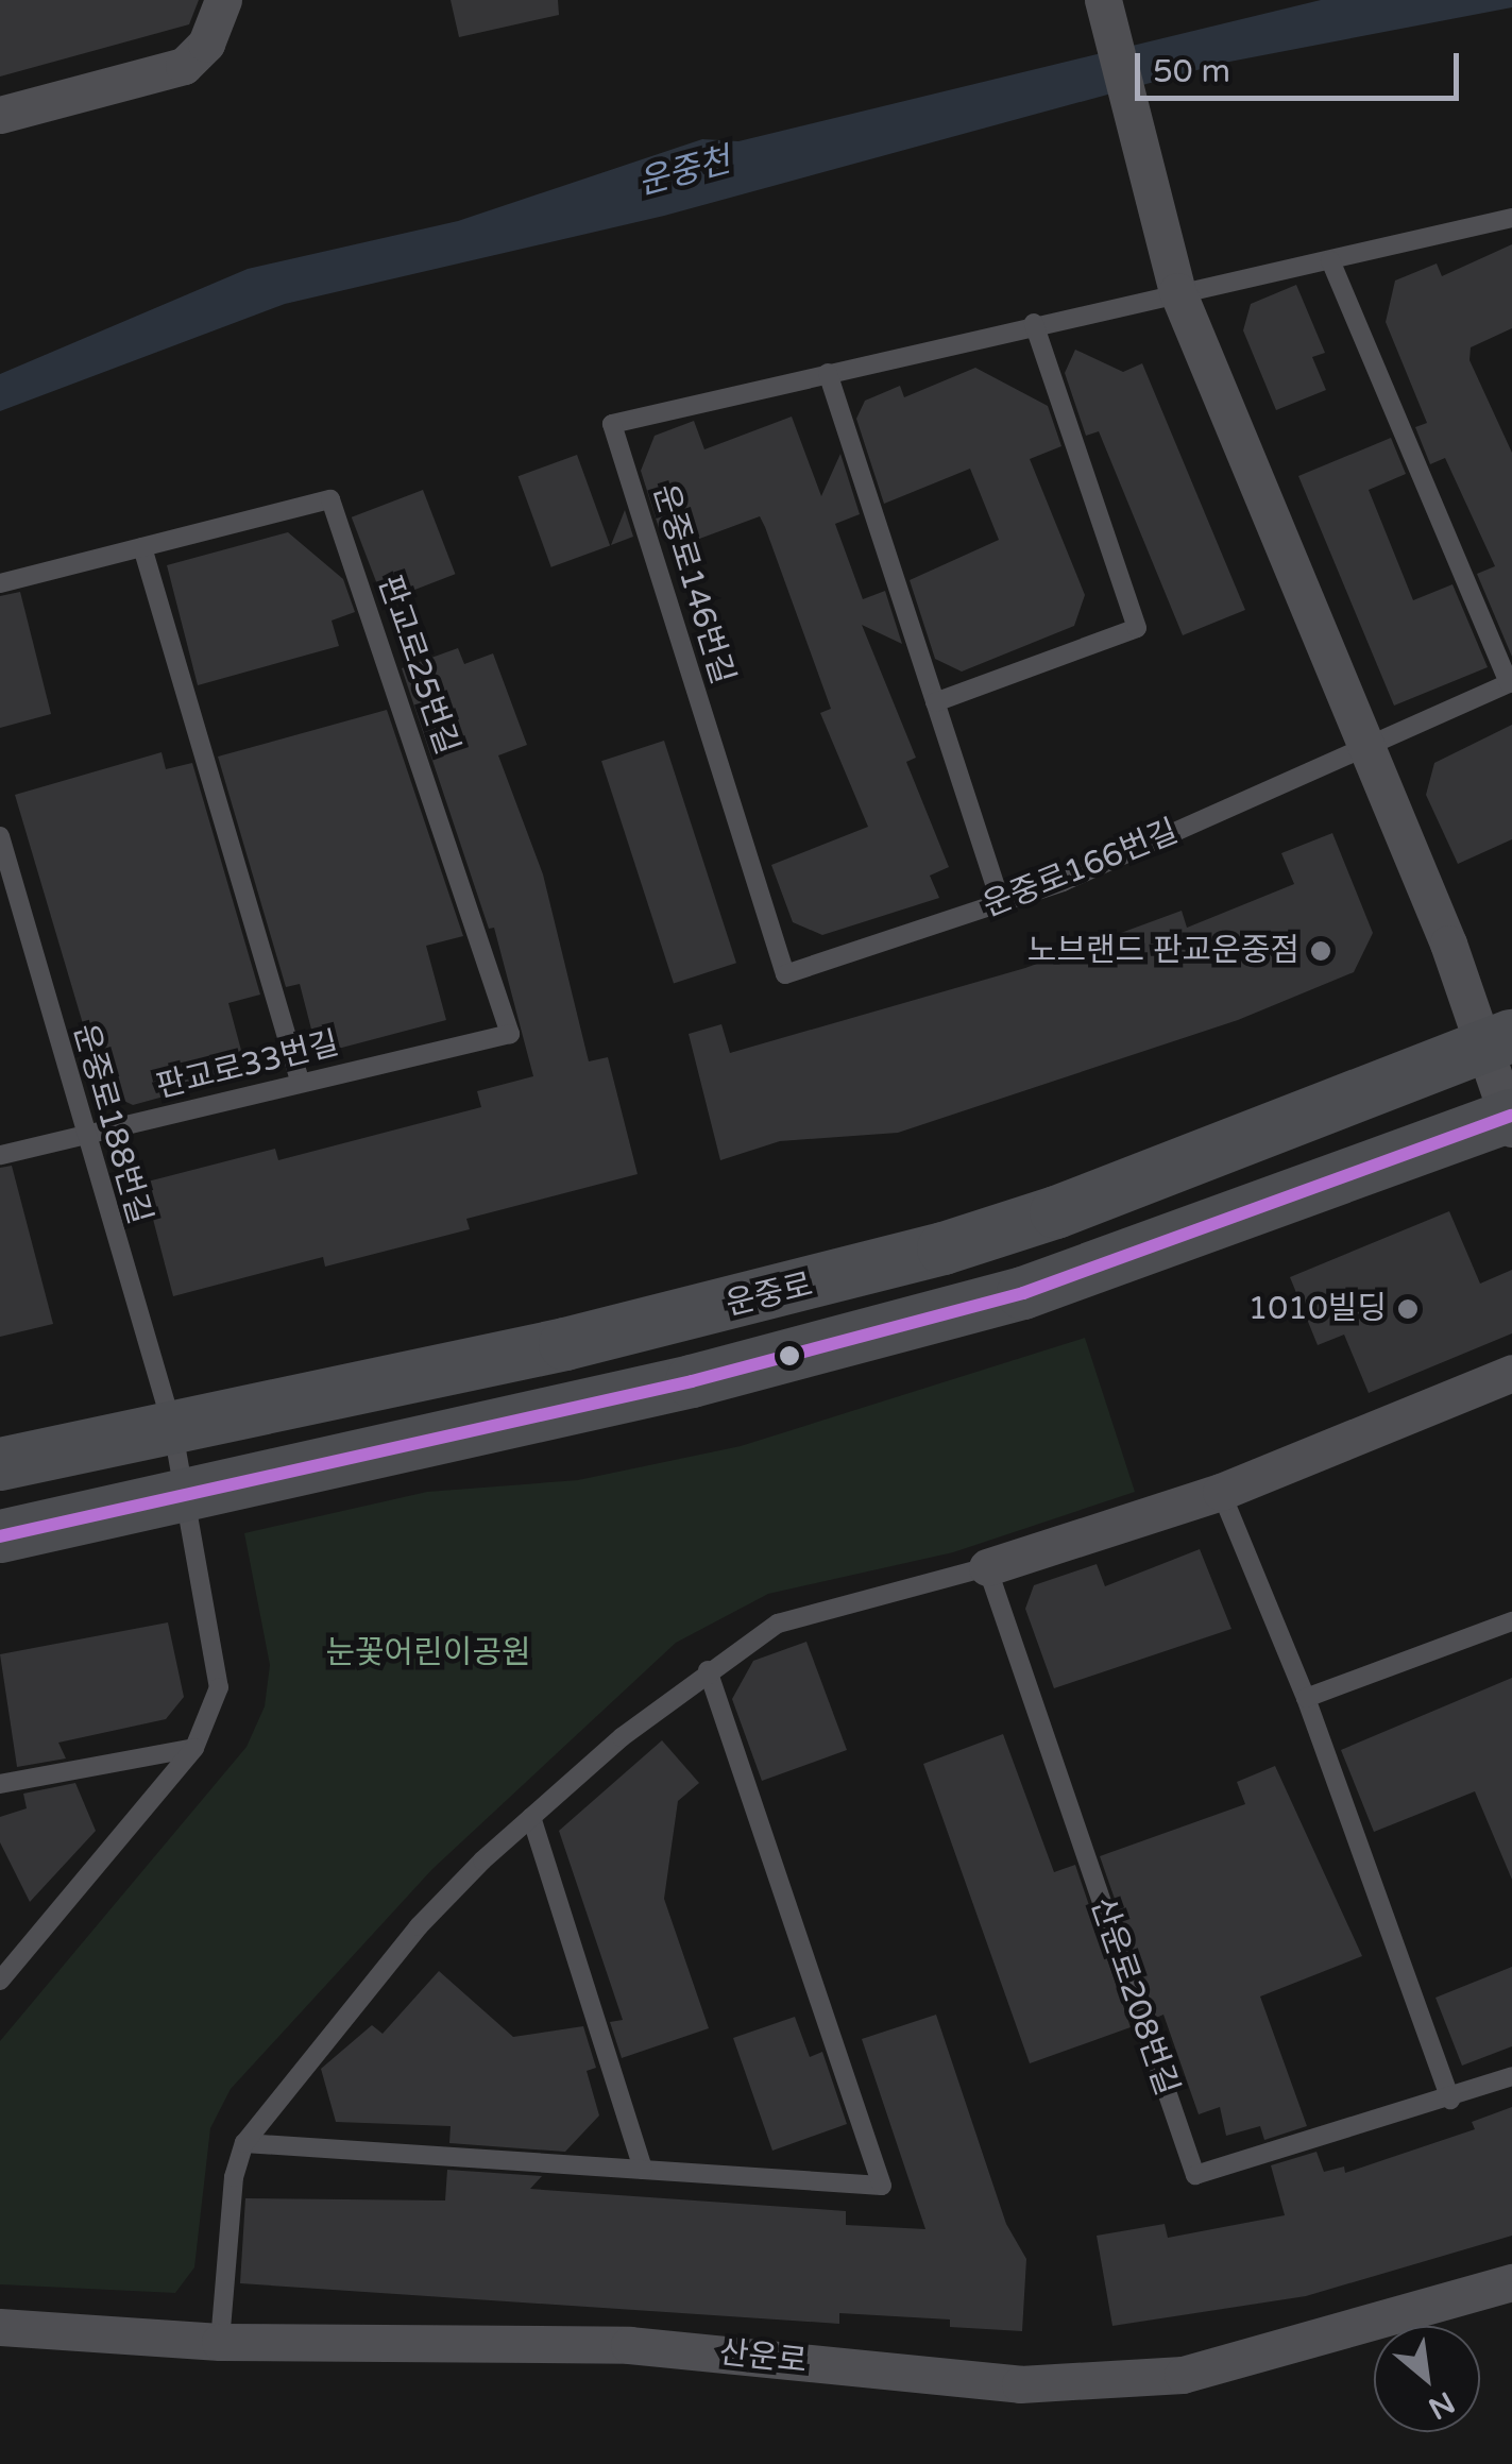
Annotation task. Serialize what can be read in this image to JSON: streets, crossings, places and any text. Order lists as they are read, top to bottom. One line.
{"streets":{"main road":["운중로"],"street":["산운로"],"lane":["운중로146번길","판교로25번길","운중로166번길","판교로33번길","운중로188번길","산운로208번길"]},"crossings":[["운중로146번길","운중로166번길"],["판교로25번길","판교로33번길"],["판교로33번길","운중로188번길"],["운중로188번길","운중로"]],"water":["운중천"],"parks":["눈꽃어린이공원"],"places":["노브랜드 판교운중점","1010빌딩"],"scale_bar":"50 m","north":"bottom right"}
